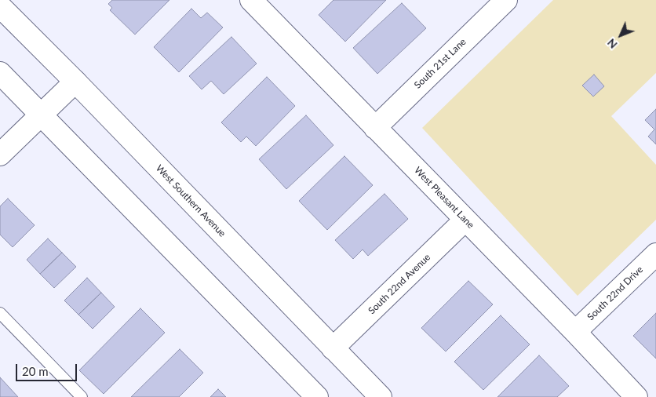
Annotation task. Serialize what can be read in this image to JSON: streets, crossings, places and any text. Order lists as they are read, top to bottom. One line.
{"streets":{"street":["South 21st Lane","West Pleasant Lane","West Southern Avenue","South 22nd Avenue","South 22nd Drive"]},"crossings":[["South 21st Lane","West Pleasant Lane"],["West Pleasant Lane","South 22nd Avenue"],["West Pleasant Lane","South 22nd Drive"],["West Southern Avenue","South 22nd Avenue"]],"scale_bar":"20 m","north":"bottom left"}
